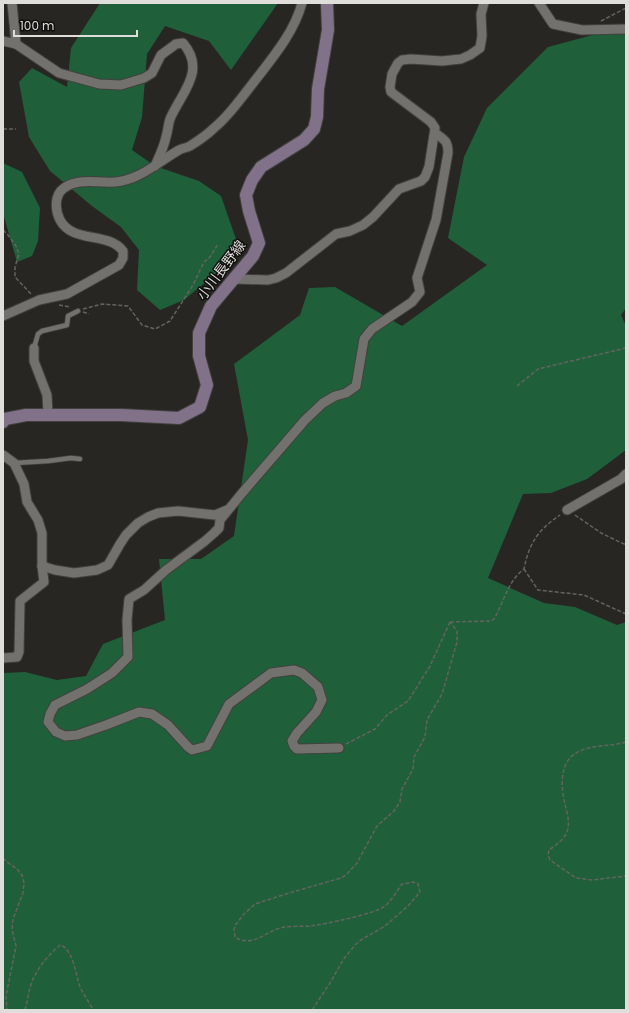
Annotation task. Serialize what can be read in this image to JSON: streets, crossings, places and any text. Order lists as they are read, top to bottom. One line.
{"streets":{"main road":["小川長野線"]},"scale_bar":"100 m"}
